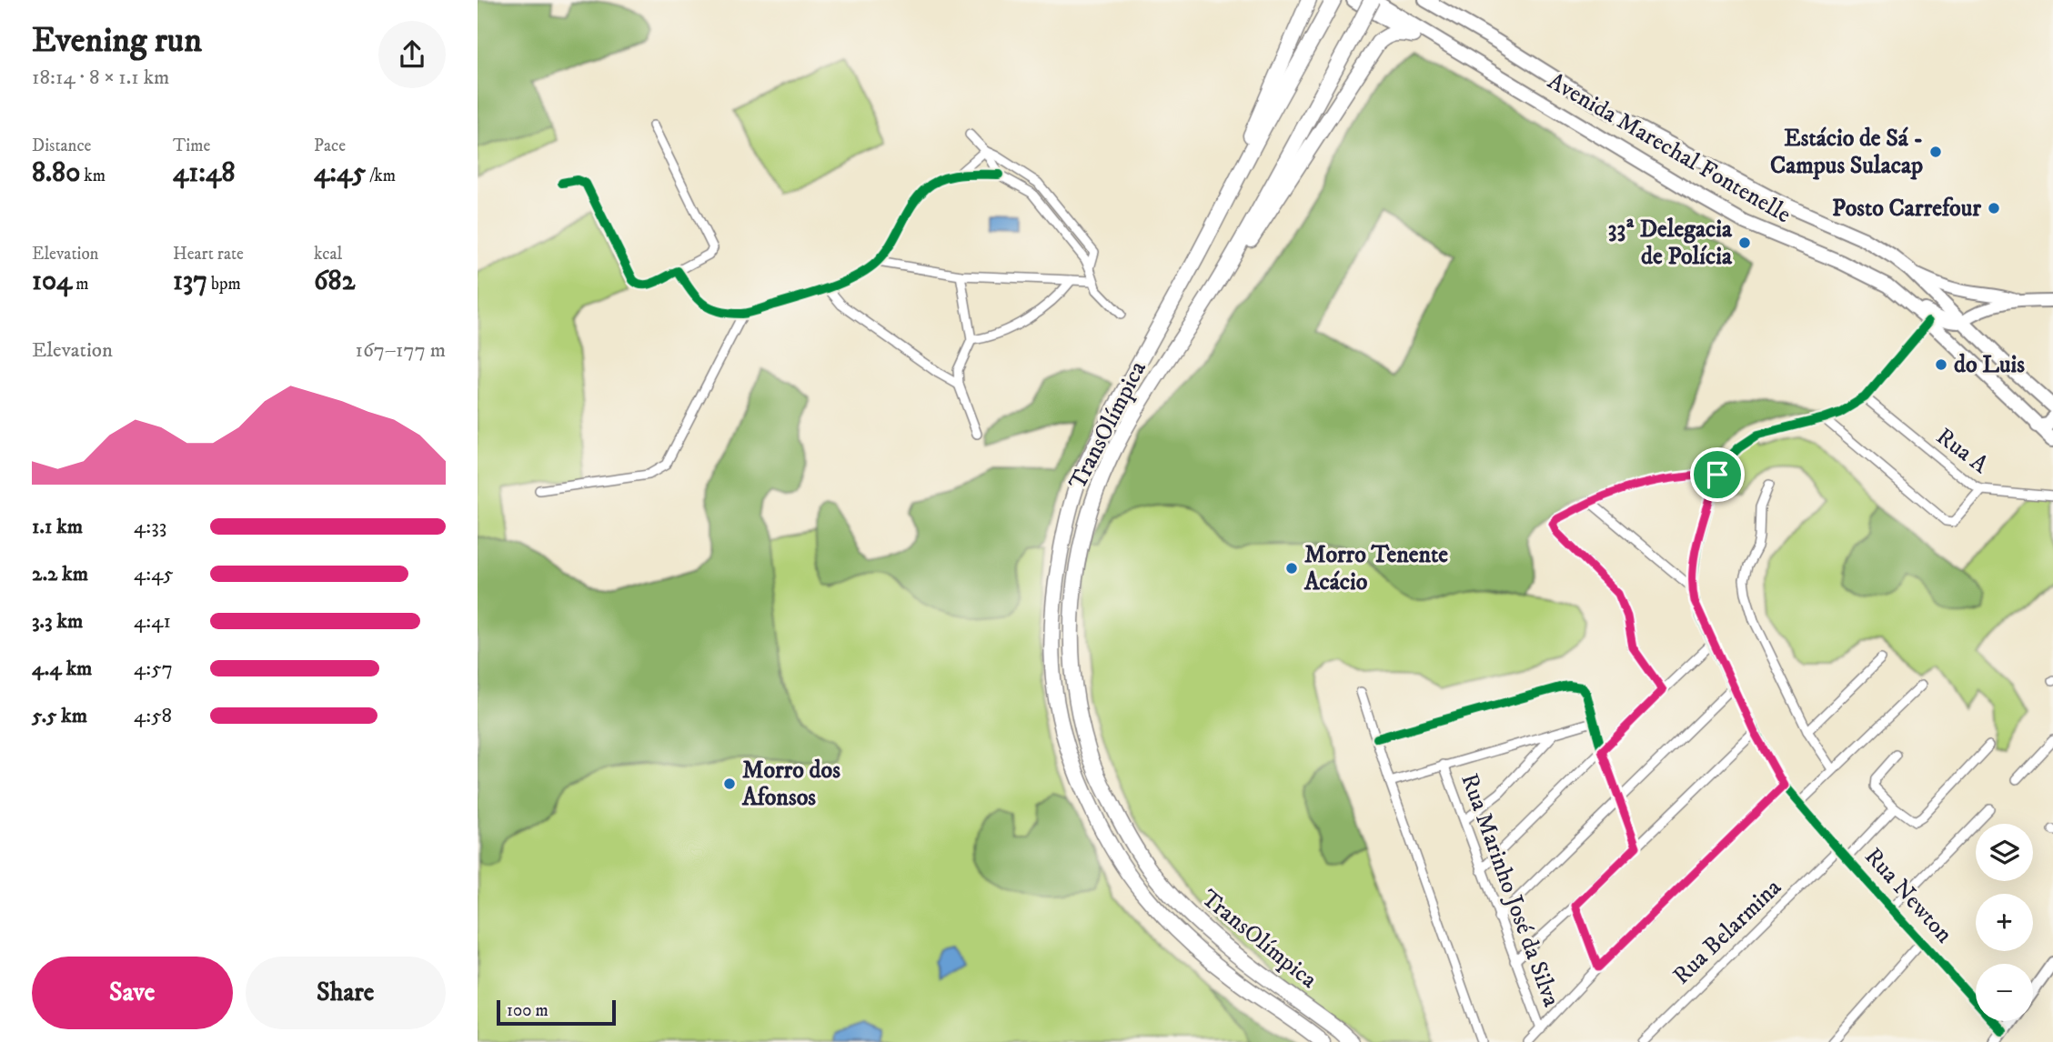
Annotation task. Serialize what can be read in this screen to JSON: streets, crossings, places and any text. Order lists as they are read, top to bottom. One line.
{"streets":{"highway":["TransOlímpica"],"main road":["Avenida Marechal Fontenelle"],"street":["Rua A","Rua Marinho José da Silva","Rua Newton","Rua Belarmina"]},"crossings":[["Avenida Marechal Fontenelle","TransOlímpica"],["Rua Newton","Rua Belarmina"]],"places":["Estácio de Sá - Campus Sulacap","Posto Carrefour","33ª Delegacia de Polícia","do Luis","Morro Tenente Acácio","Morro dos Afonsos"],"scale_bar":"100 m","page":{"heading":["Evening run","18:14 · 8 × 1.1 km"],"stats":[["Distance","8.80 km"],["Time","41:48"],["Pace","4:45 /km"],["Elevation","104 m"],["Heart rate","137 bpm"],["kcal","682"]],"chart":["Elevation","167–177 m"],"list":[{"name":"1.1 km","note":"4:33"},{"name":"2.2 km","note":"4:45"},{"name":"3.3 km","note":"4:41"},{"name":"4.4 km","note":"4:57"},{"name":"5.5 km","note":"4:58"}],"map_buttons":["+","−"],"buttons":["Save","Share"],"scale":"100 m"}}
